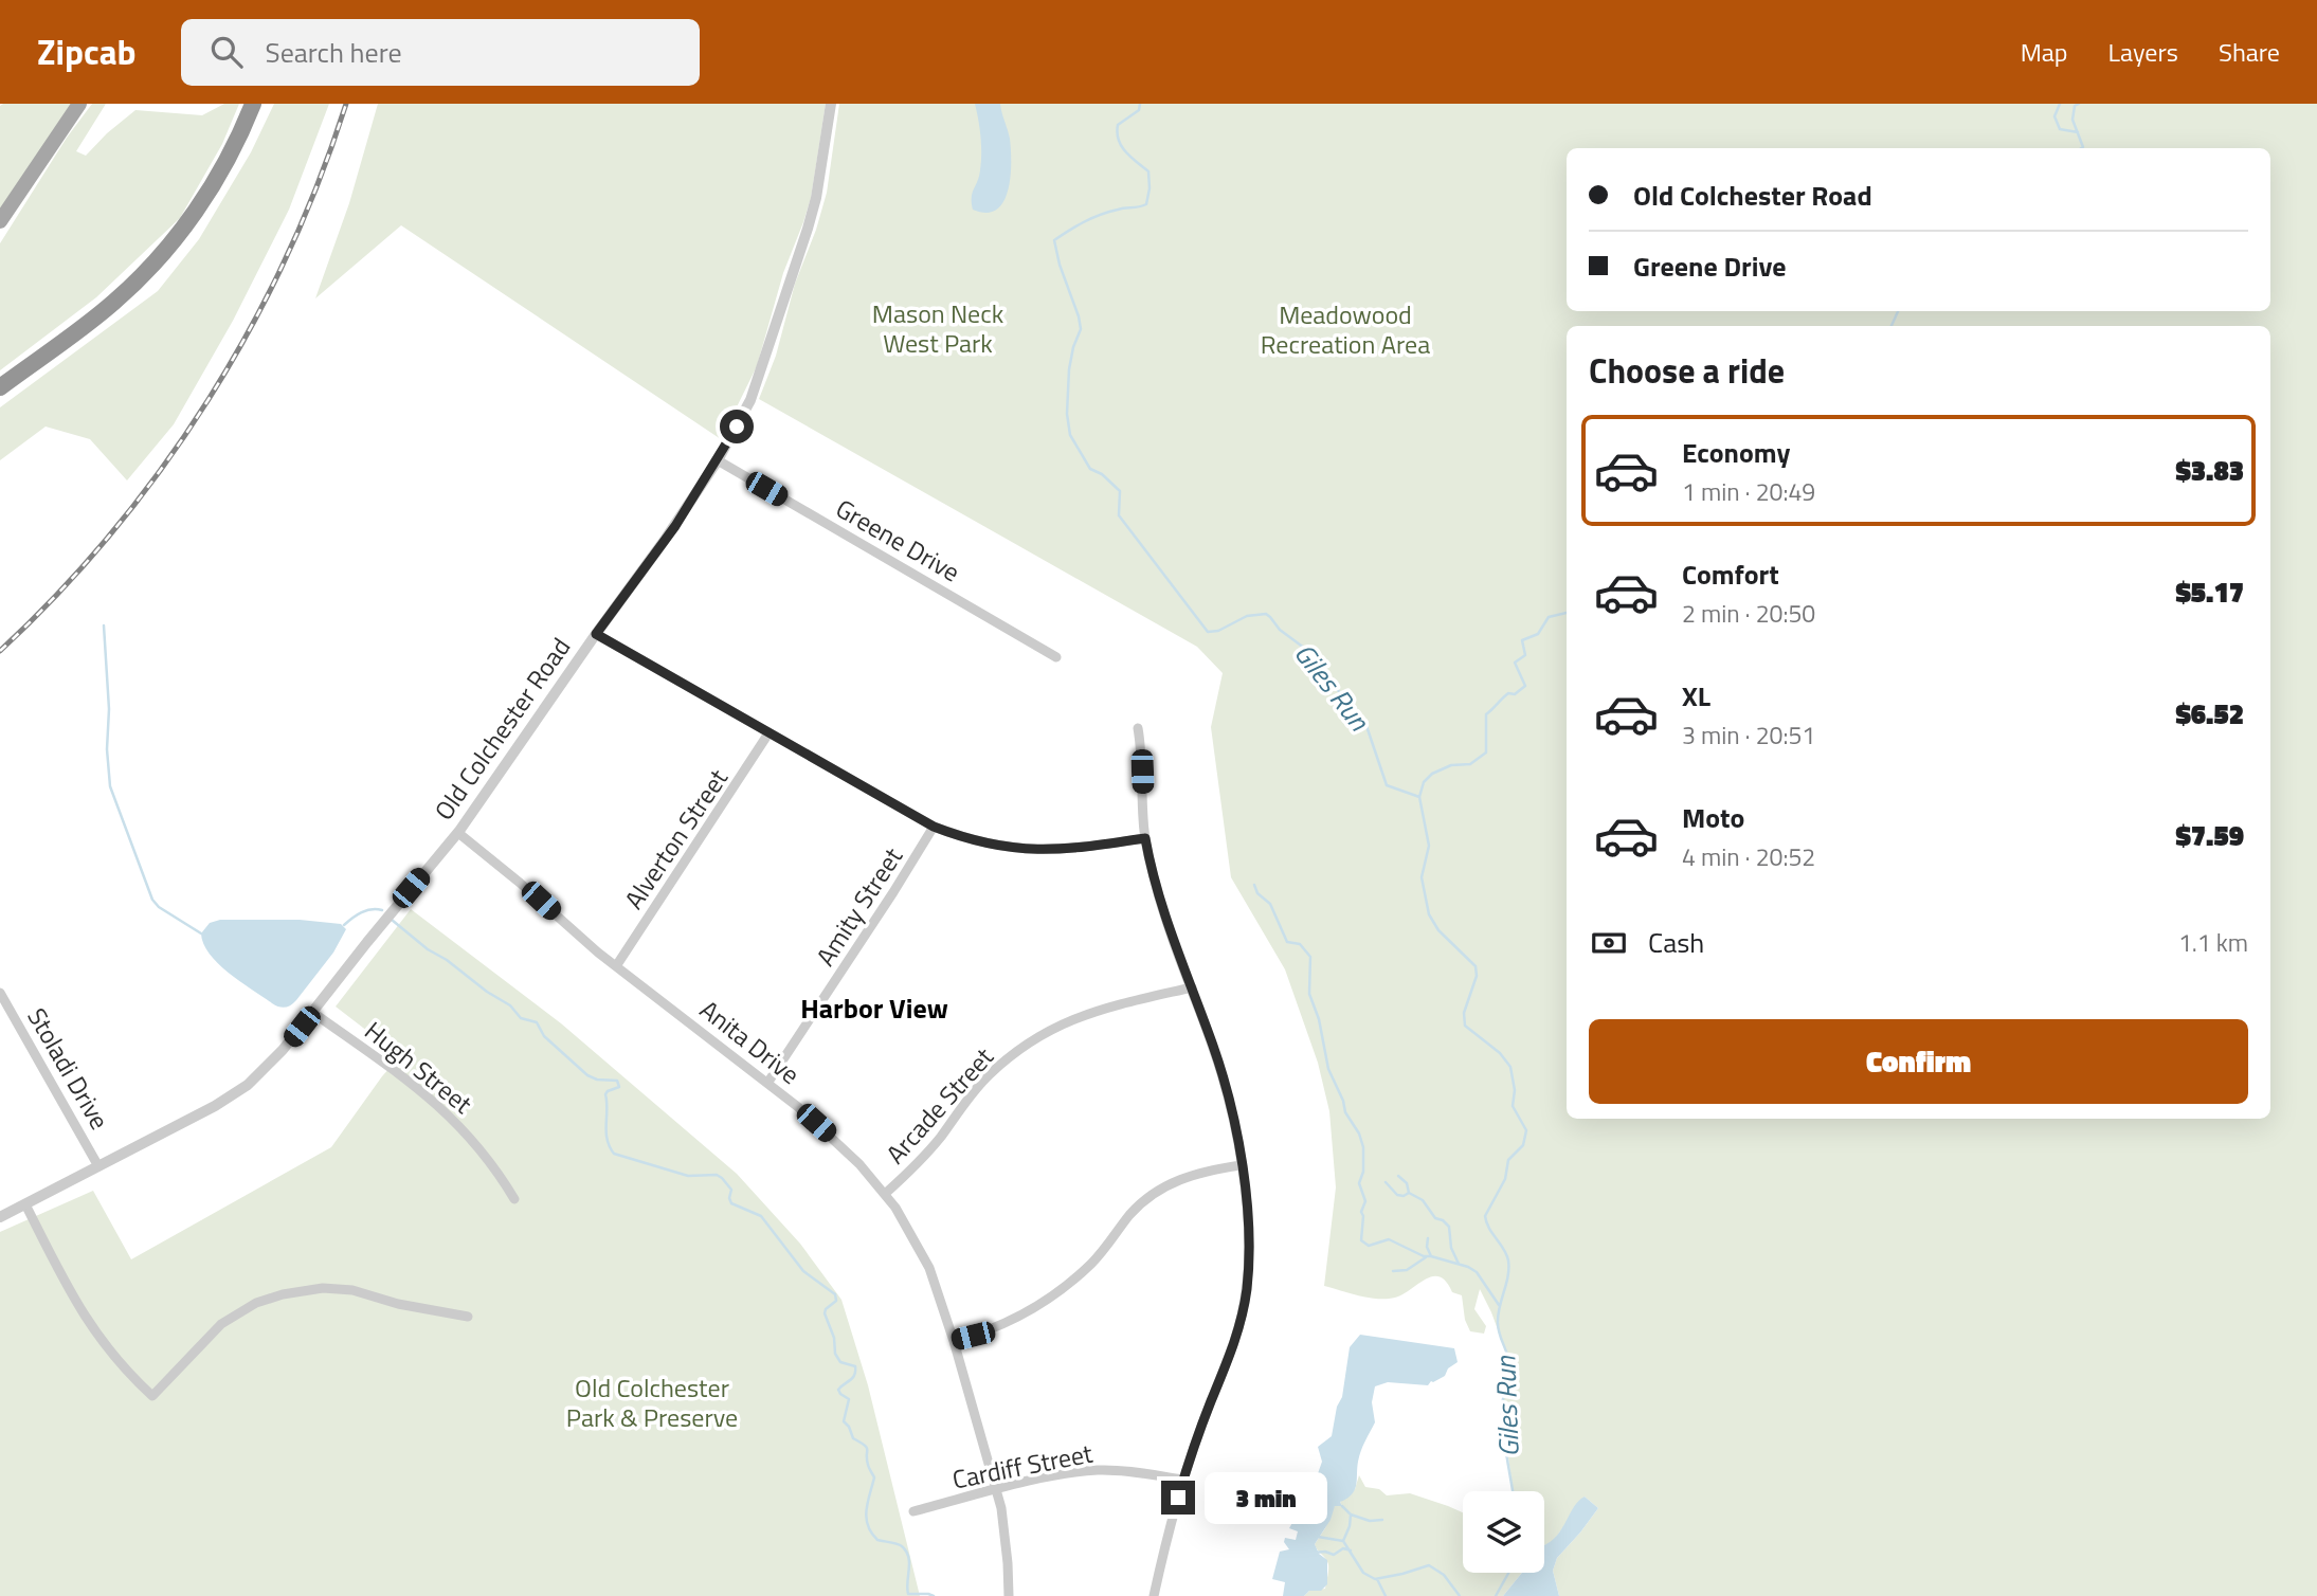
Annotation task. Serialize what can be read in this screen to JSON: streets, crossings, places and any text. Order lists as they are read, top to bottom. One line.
{"streets":{"street":["Greene Drive","Old Colchester Road","Alverton Street","Amity Street","Anita Drive","Hugh Street","Stoladi Drive","Arcade Street","Cardiff Street"]},"crossings":[["Greene Drive","Old Colchester Road"],["Old Colchester Road","Anita Drive"],["Old Colchester Road","Hugh Street"],["Old Colchester Road","Stoladi Drive"],["Alverton Street","Anita Drive"],["Amity Street","Anita Drive"],["Anita Drive","Arcade Street"],["Anita Drive","Cardiff Street"]],"districts":["Harbor View"],"water":["Giles Run"],"parks":["Mason Neck West Park","Meadowood Recreation Area","Old Colchester Park & Preserve"],"page":{"header":"Zipcab","search":"Search here","nav":["Map","Layers","Share"],"banner":["Old Colchester Road","Greene Drive"],"heading":"Choose a ride","list":[{"name":"Economy","note":"1 min · 20:49","value":"$3.83"},{"name":"Comfort","note":"2 min · 20:50","value":"$5.17"},{"name":"XL","note":"3 min · 20:51","value":"$6.52"},{"name":"Moto","note":"4 min · 20:52","value":"$7.59"}],"pay":["Cash","1.1 km"],"buttons":"Confirm","bubble":"3 min"}}
